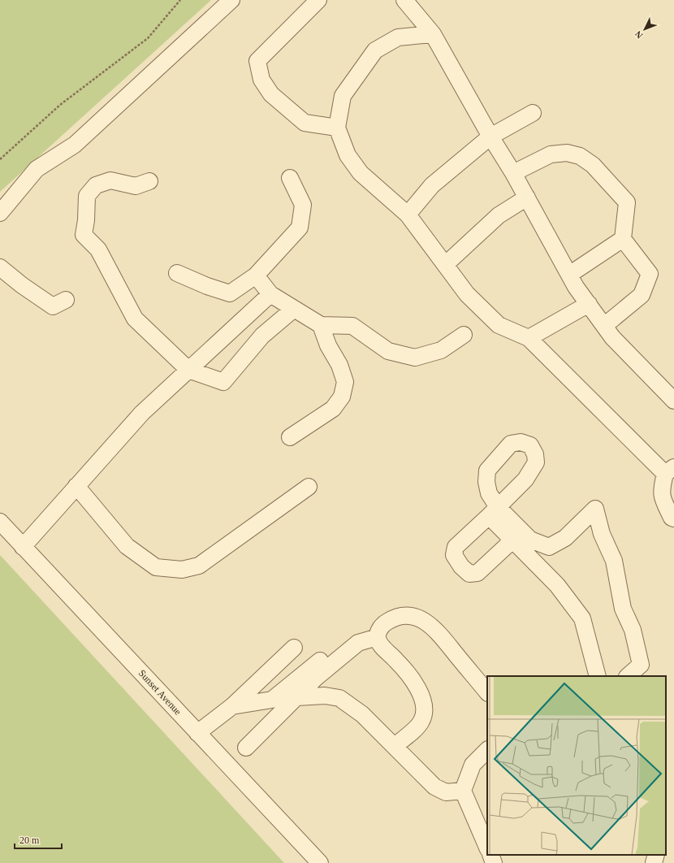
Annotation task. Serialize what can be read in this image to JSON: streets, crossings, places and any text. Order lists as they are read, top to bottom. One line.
{"streets":{"street":["Sunset Avenue"]},"scale_bar":"20 m","north":"bottom left"}
